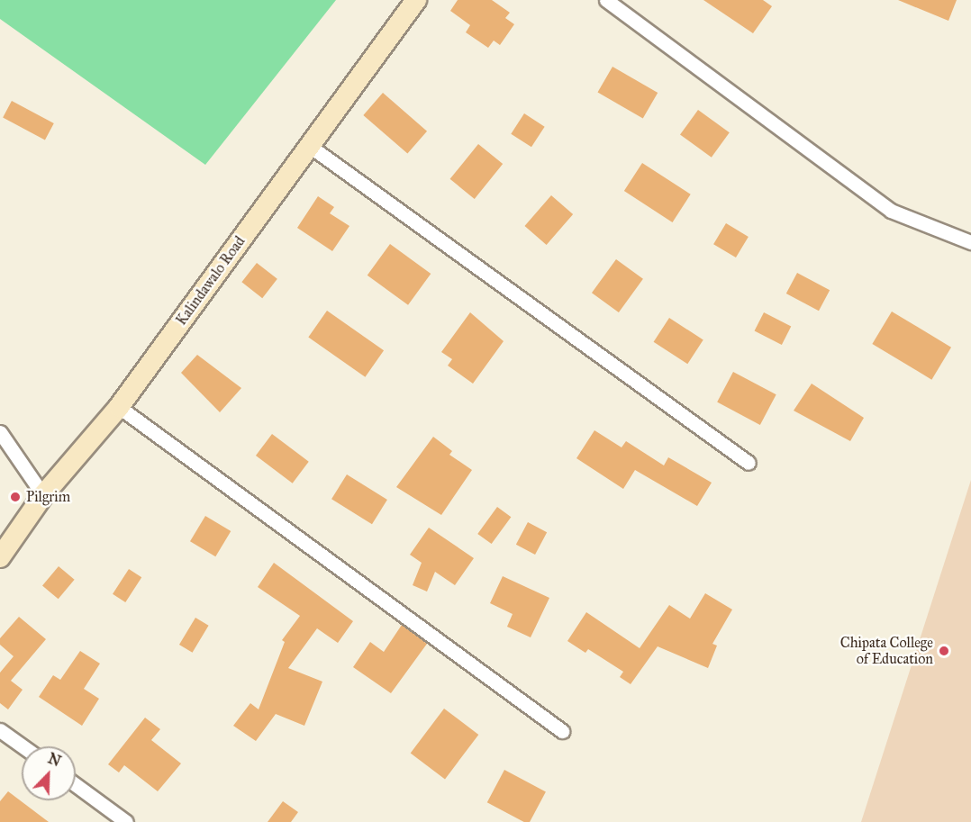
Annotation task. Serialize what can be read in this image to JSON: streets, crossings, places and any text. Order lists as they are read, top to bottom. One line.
{"streets":{"street":["Kalindawalo Road"]},"places":["Pilgrim","Chipata College of Education"],"north":"top right"}
